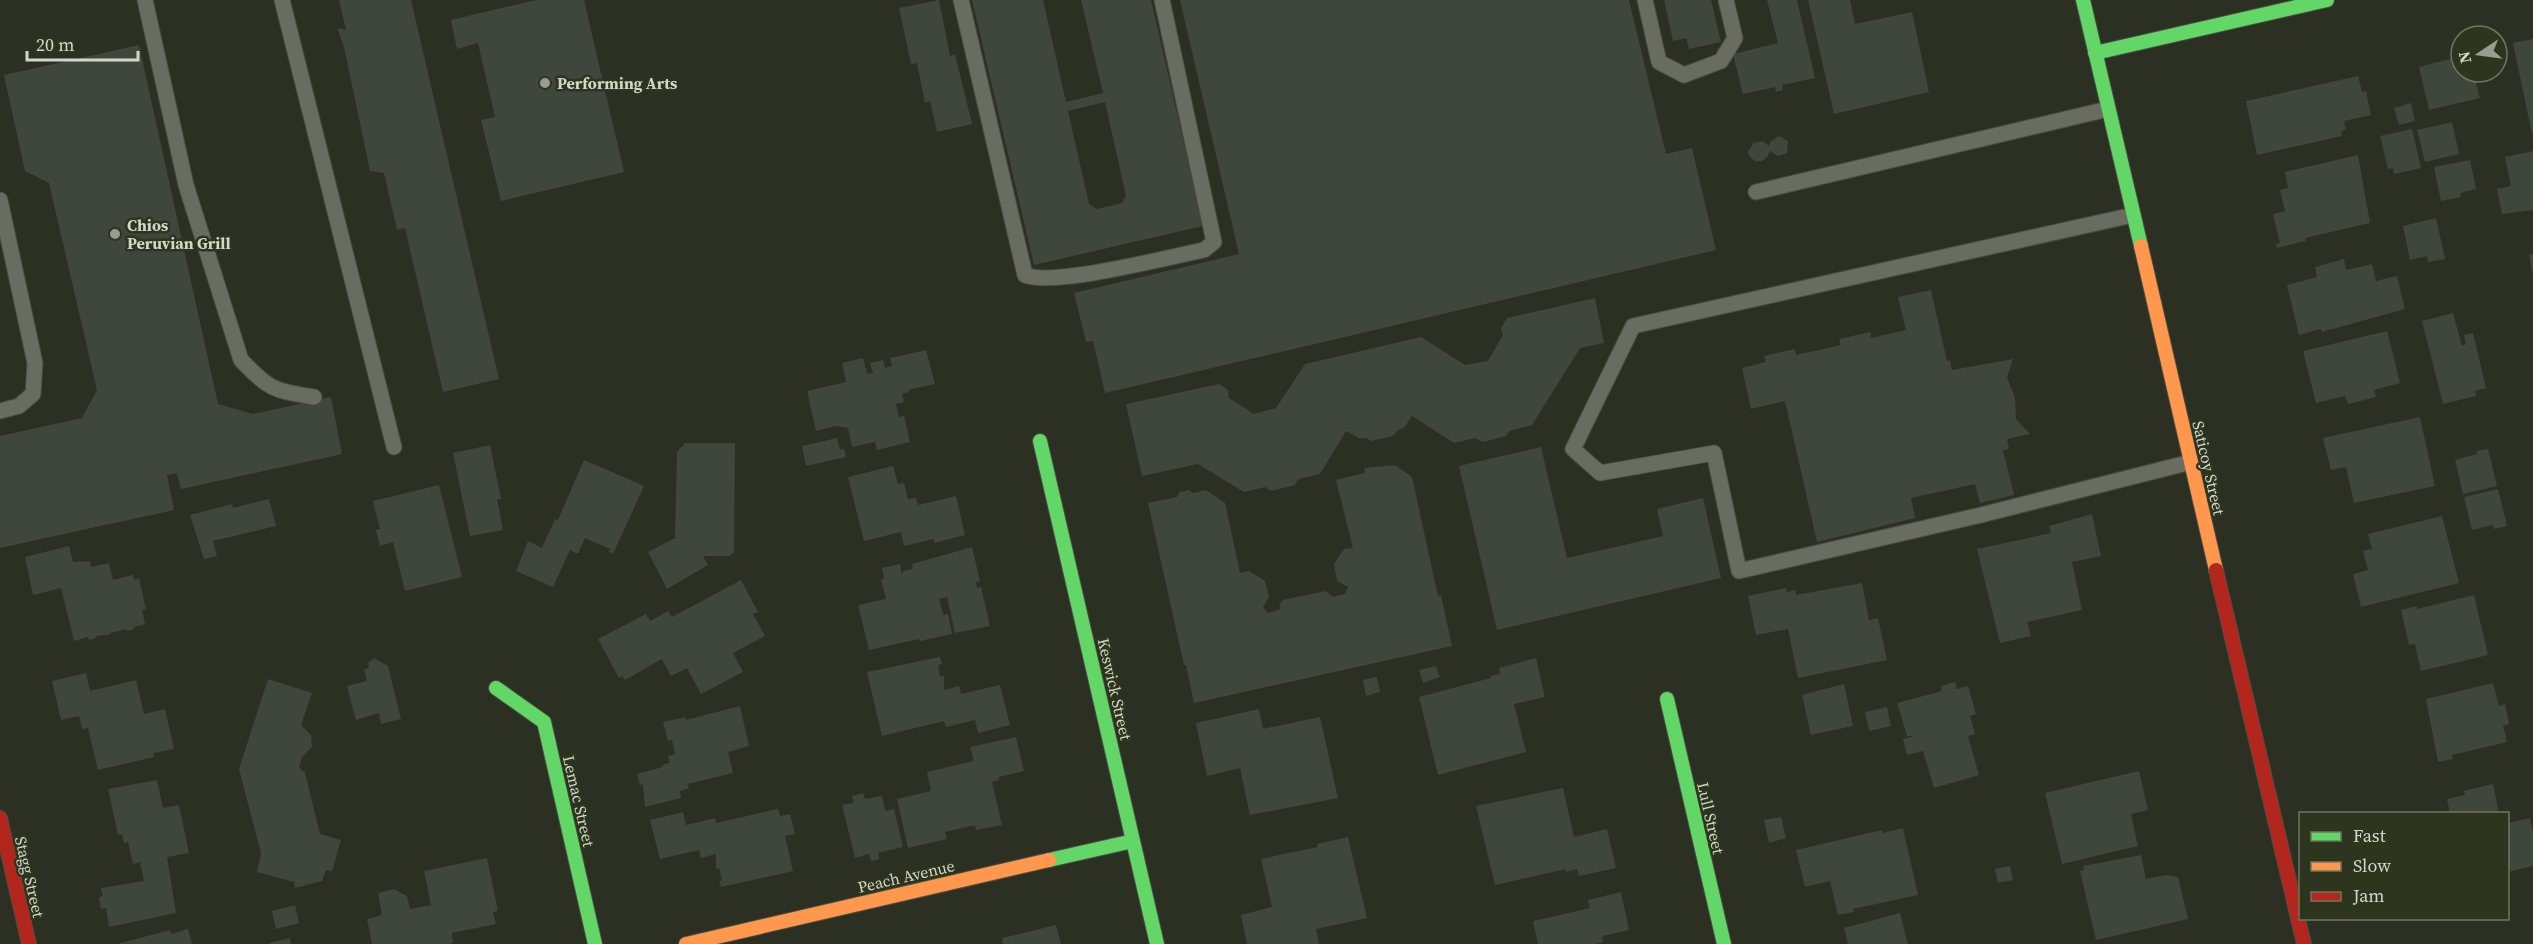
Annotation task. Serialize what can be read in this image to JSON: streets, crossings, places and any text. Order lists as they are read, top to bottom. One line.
{"streets":{"street":["Saticoy Street","Keswick Street","Lemac Street","Lull Street","Peach Avenue","Stagg Street"]},"crossings":[["Keswick Street","Peach Avenue"]],"places":["Performing Arts","Chios Peruvian Grill"],"legend":["Fast","Slow","Jam"],"scale_bar":"20 m","north":"left"}
